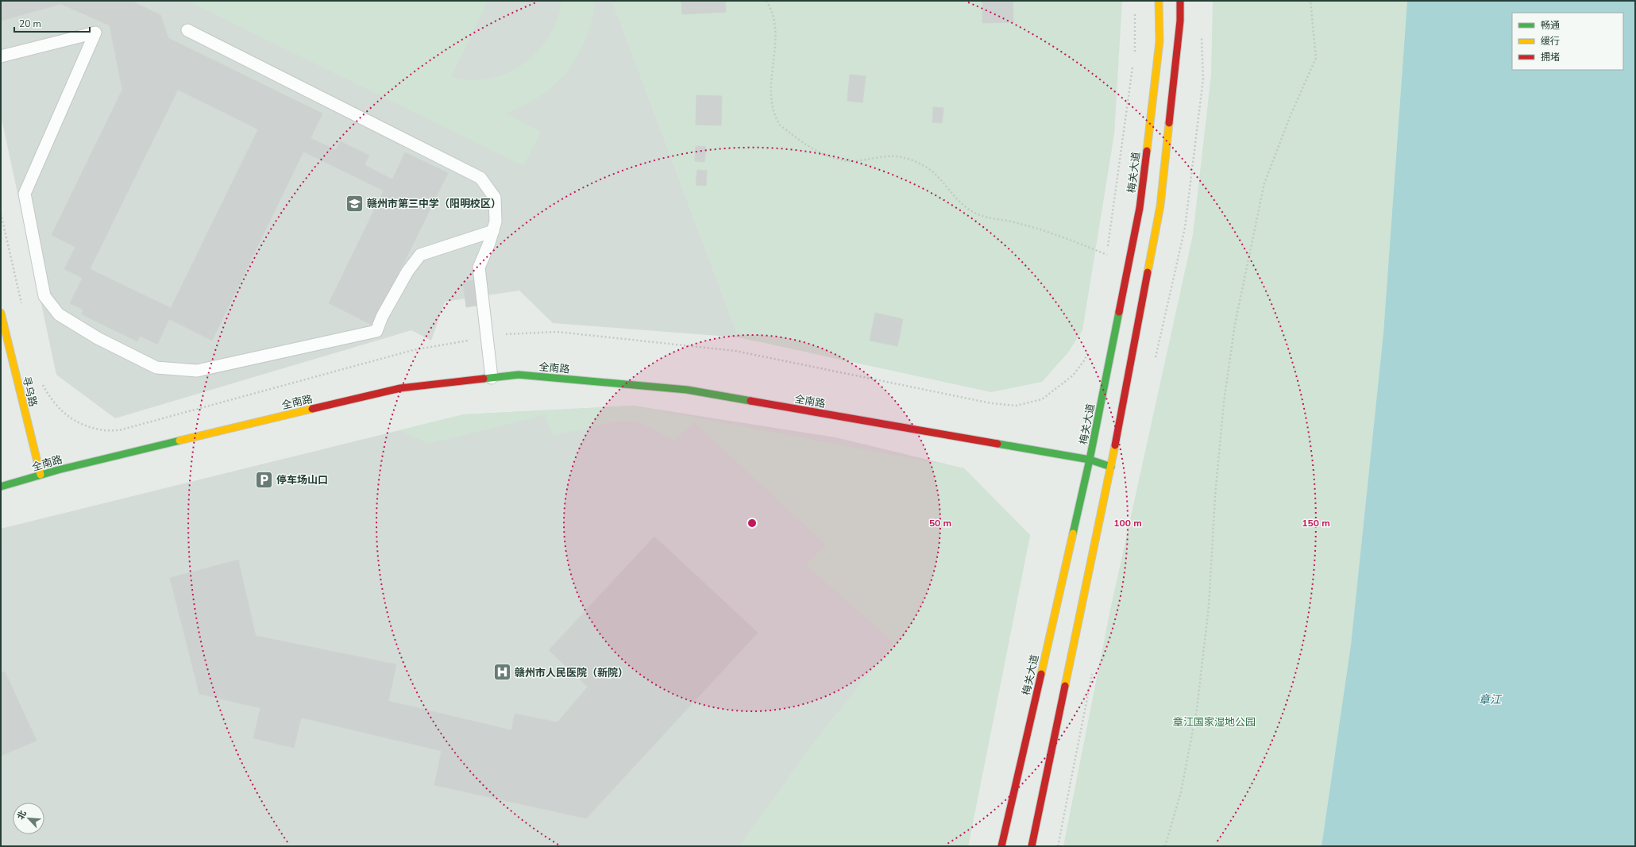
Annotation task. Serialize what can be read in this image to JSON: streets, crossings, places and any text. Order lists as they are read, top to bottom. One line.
{"streets":{"main road":["梅关大道","全南路","寻乌路"]},"crossings":[["梅关大道","全南路"],["全南路","寻乌路"]],"water":["章江"],"parks":["章江国家湿地公园"],"places":{"school or university":["赣州市第三中学（阳明校区）"],"parking":["停车场山口"],"hospital":["赣州市人民医院（新院）"]},"legend":["畅通","缓行","拥堵"],"scale_bar":"20 m","north":"top left","rings":["50 m","100 m","150 m"]}
